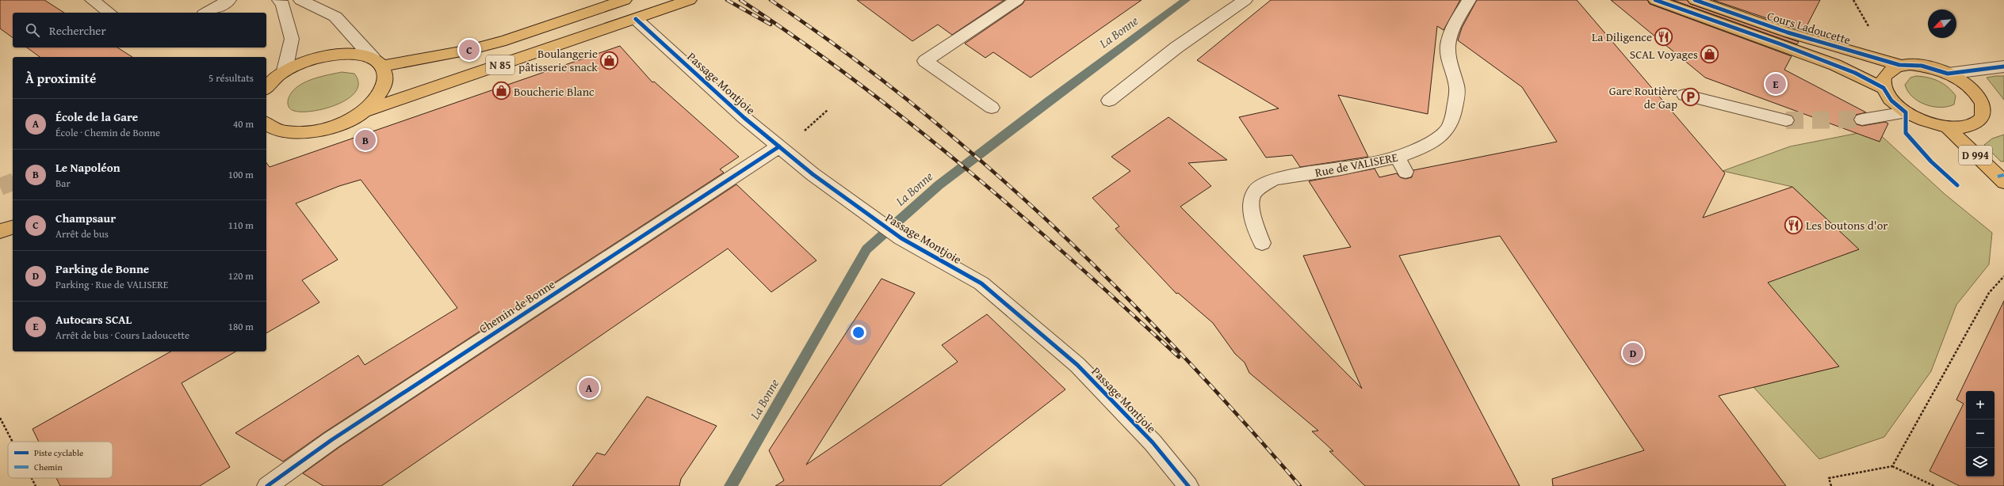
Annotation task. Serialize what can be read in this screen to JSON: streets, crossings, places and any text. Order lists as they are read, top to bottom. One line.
{"streets":{"main road":["Cours Ladoucette","N 85","D 994"],"street":["Passage Montjoie","Rue de VALISERE","Chemin de Bonne"]},"crossings":[["N 85","Passage Montjoie"],["Passage Montjoie","Chemin de Bonne"]],"water":["La Bonne"],"places":{"restaurant":["La Diligence","Les boutons d'or"],"shop":["SCAL Voyages","Boulangerie pâtisserie snack","Boucherie Blanc"],"parking":["Gare Routière de Gap"]},"legend":["Piste cyclable","Chemin"],"north":"bottom left","page":{"search":"Rechercher","pins":["C","E","B","D","A"],"heading":["À proximité","5 résultats"],"list":[{"mark":"A","name":"École de la Gare","note":"École · Chemin de Bonne","value":"40 m"},{"mark":"B","name":"Le Napoléon","note":"Bar","value":"100 m"},{"mark":"C","name":"Champsaur","note":"Arrêt de bus","value":"110 m"},{"mark":"D","name":"Parking de Bonne","note":"Parking · Rue de VALISERE","value":"120 m"},{"mark":"E","name":"Autocars SCAL","note":"Arrêt de bus · Cours Ladoucette","value":"180 m"}],"map_buttons":["+","−"]}}
